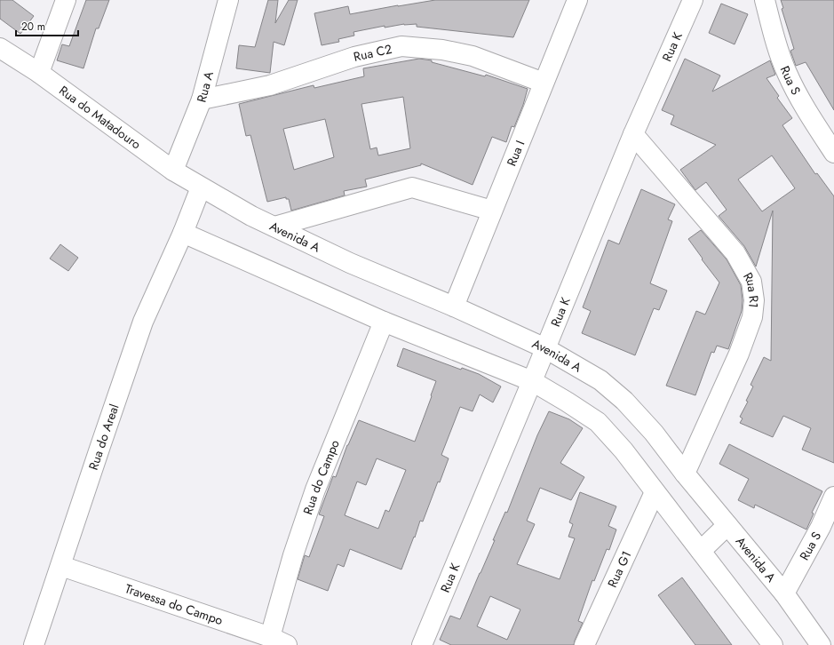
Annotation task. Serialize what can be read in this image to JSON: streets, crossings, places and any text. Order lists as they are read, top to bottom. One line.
{"streets":{"street":["Rua K","Rua C2","Rua S","Rua A","Rua do Matadouro","Rua I","Avenida A","Rua R1","Rua do Areal","Rua do Campo","Rua G1","Travessa do Campo"]},"crossings":[["Rua K","Avenida A"],["Rua K","Rua R1"],["Rua C2","Rua A"],["Rua C2","Rua I"],["Rua S","Avenida A"],["Rua A","Rua do Matadouro"],["Rua do Matadouro","Avenida A"],["Rua do Matadouro","Rua do Areal"],["Rua I","Avenida A"],["Avenida A","Rua R1"],["Avenida A","Rua do Areal"],["Rua do Areal","Travessa do Campo"],["Rua do Campo","Travessa do Campo"]],"scale_bar":"20 m"}
